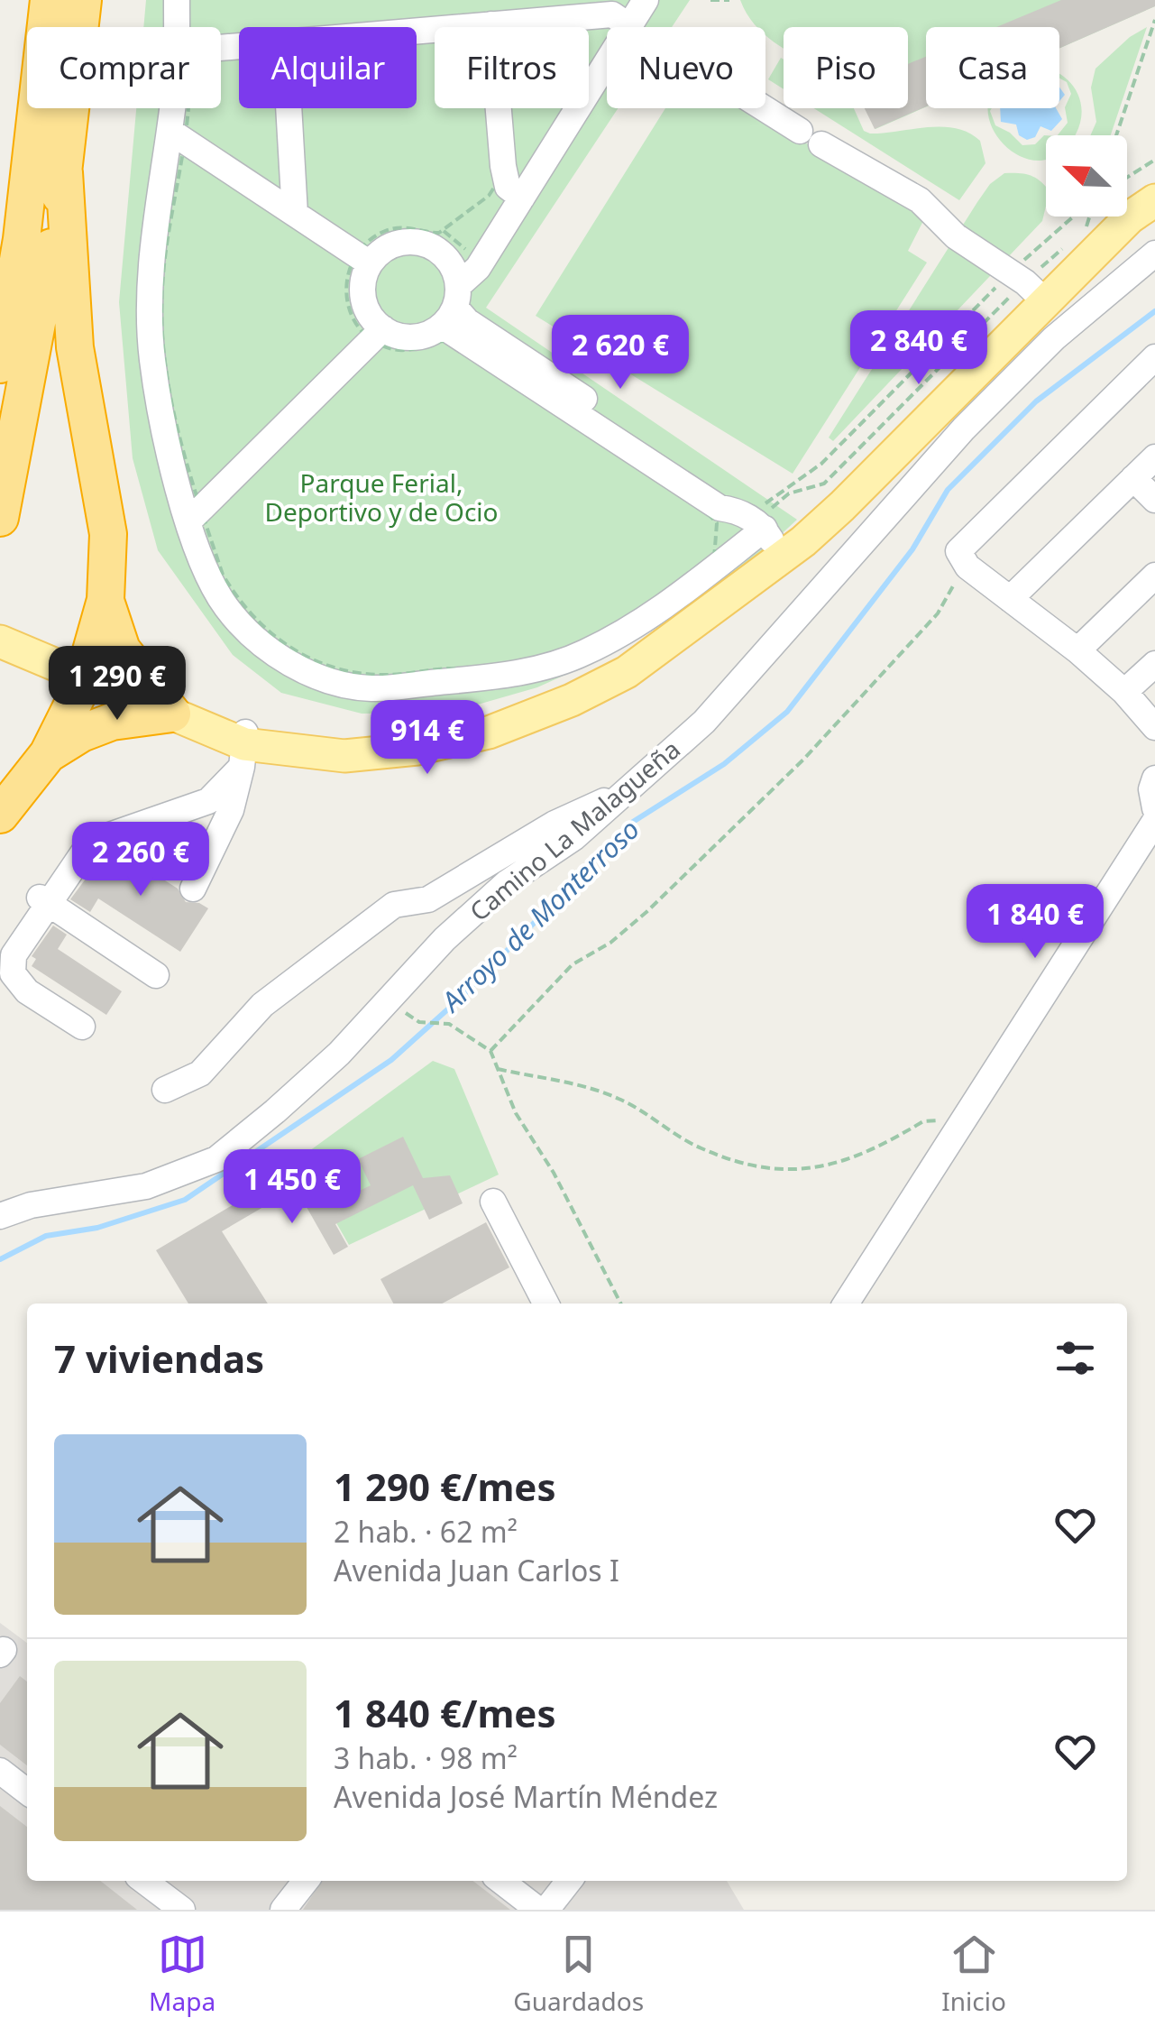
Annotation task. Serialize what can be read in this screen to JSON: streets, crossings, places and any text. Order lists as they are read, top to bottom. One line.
{"streets":{"street":["Camino La Malagueña"]},"water":["Arroyo de Monterroso"],"parks":["Parque Ferial, Deportivo y de Ocio"],"north":"top left","page":{"chip":["Comprar","Alquilar","Filtros","Nuevo","Piso","Casa"],"price":["2 840 €","2 620 €","1 290 €","914 €","2 260 €","1 840 €","1 450 €"],"heading":"7 viviendas","list":[{"name":"1 290 €/mes","note":"2 hab. · 62 m² · Avenida Juan Carlos I"},{"name":"1 840 €/mes","note":"3 hab. · 98 m² · Avenida José Martín Méndez"}],"tabs":["Mapa","Guardados","Inicio"]}}
